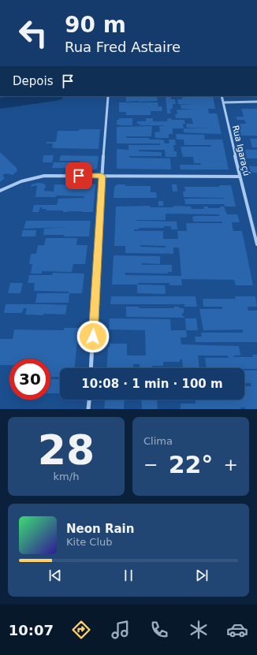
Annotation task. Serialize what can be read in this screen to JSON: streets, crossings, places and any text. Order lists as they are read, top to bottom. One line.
{"streets":{"street":["Rua Igaraçú"]},"page":{"turn":["90 m","Rua Fred Astaire"],"then":"Depois","limit":"30","trip":"10:08 · 1 min · 100 m","tile":[["28","km/h"],"Clima"],"heat":["−","22°","+"],"song":["Neon Rain","Kite Club"],"tabs":"10:07"}}
